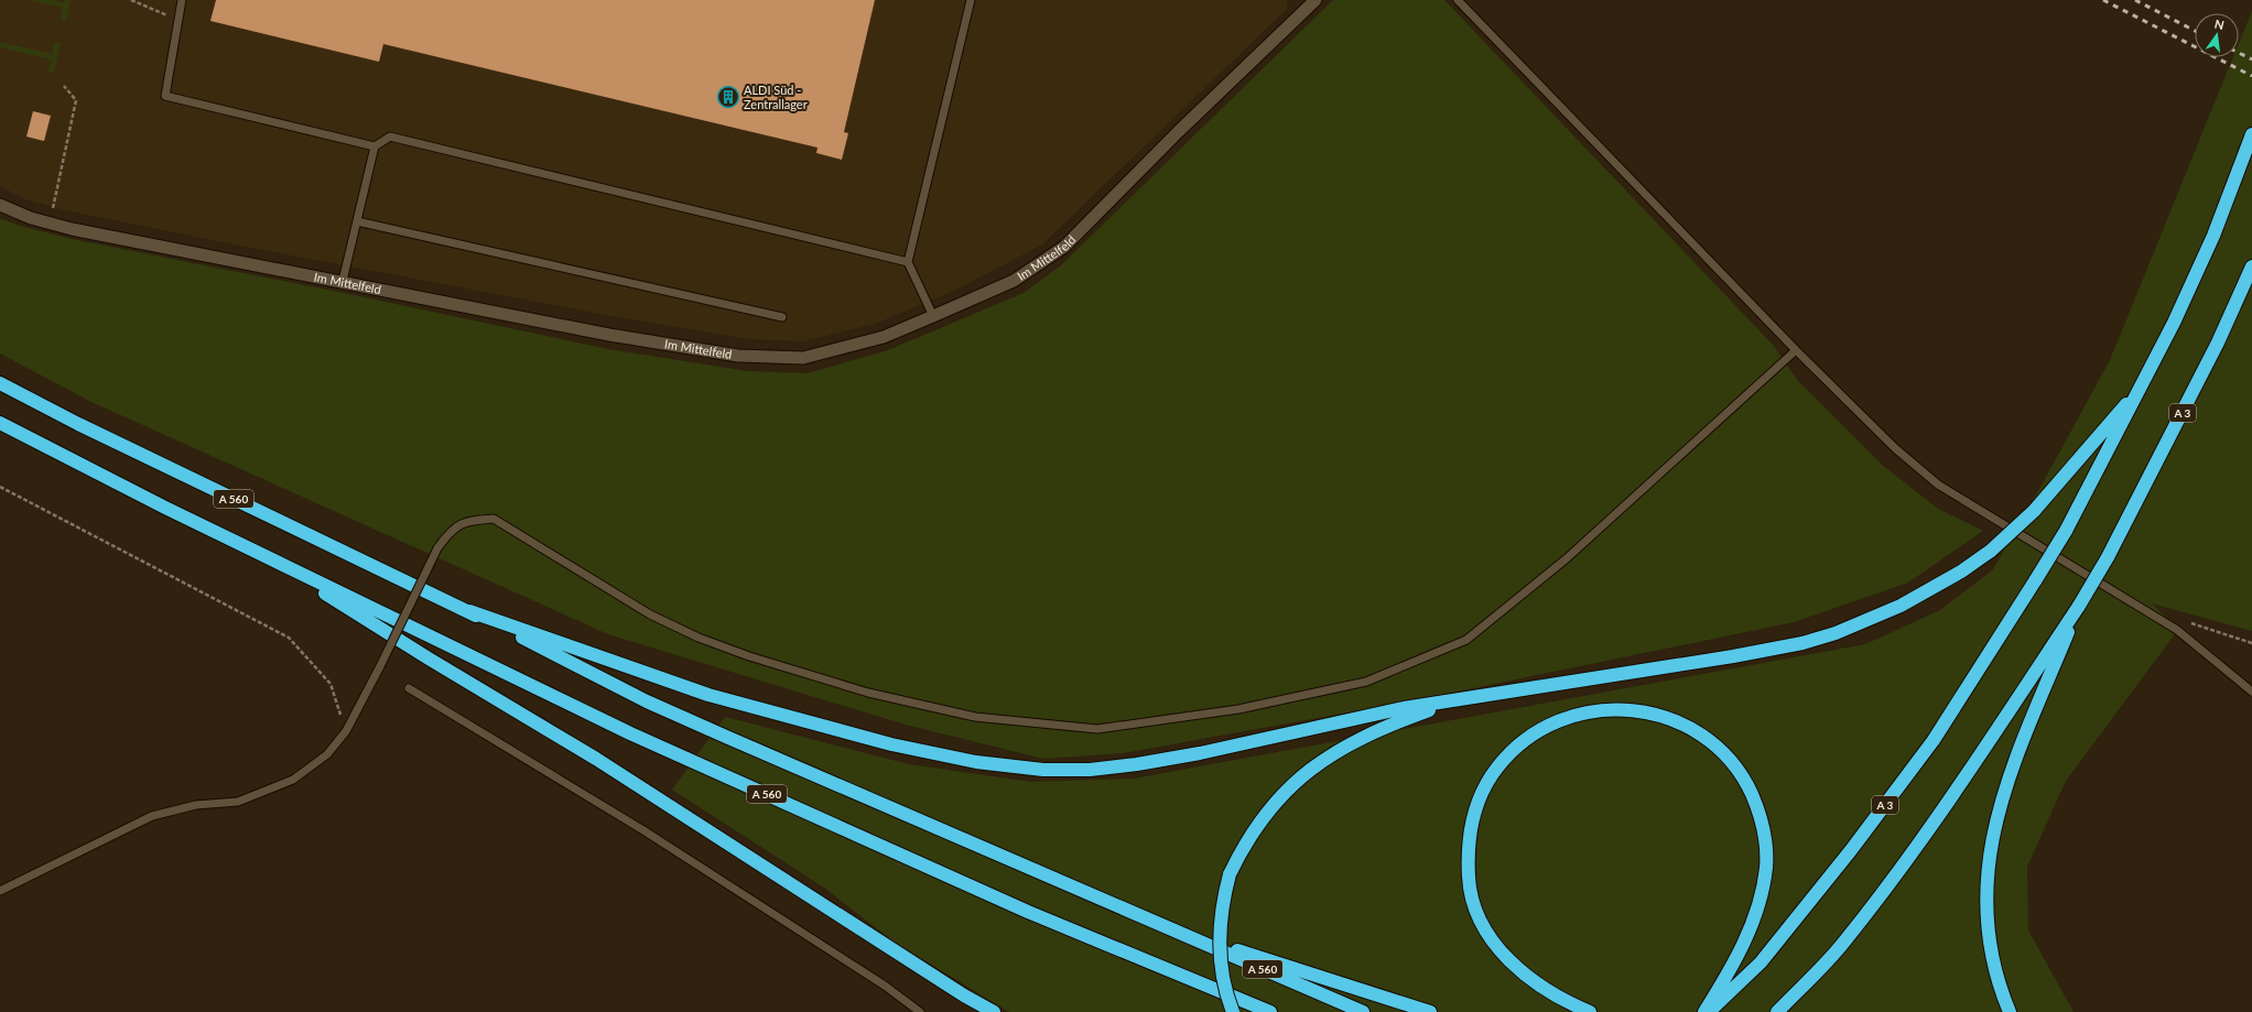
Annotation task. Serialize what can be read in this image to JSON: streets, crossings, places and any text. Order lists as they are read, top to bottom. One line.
{"streets":{"highway":["A 3","A 560"],"street":["Im Mittelfeld"]},"places":{"building":["ALDI Süd - Zentrallager"]},"north":"top"}
